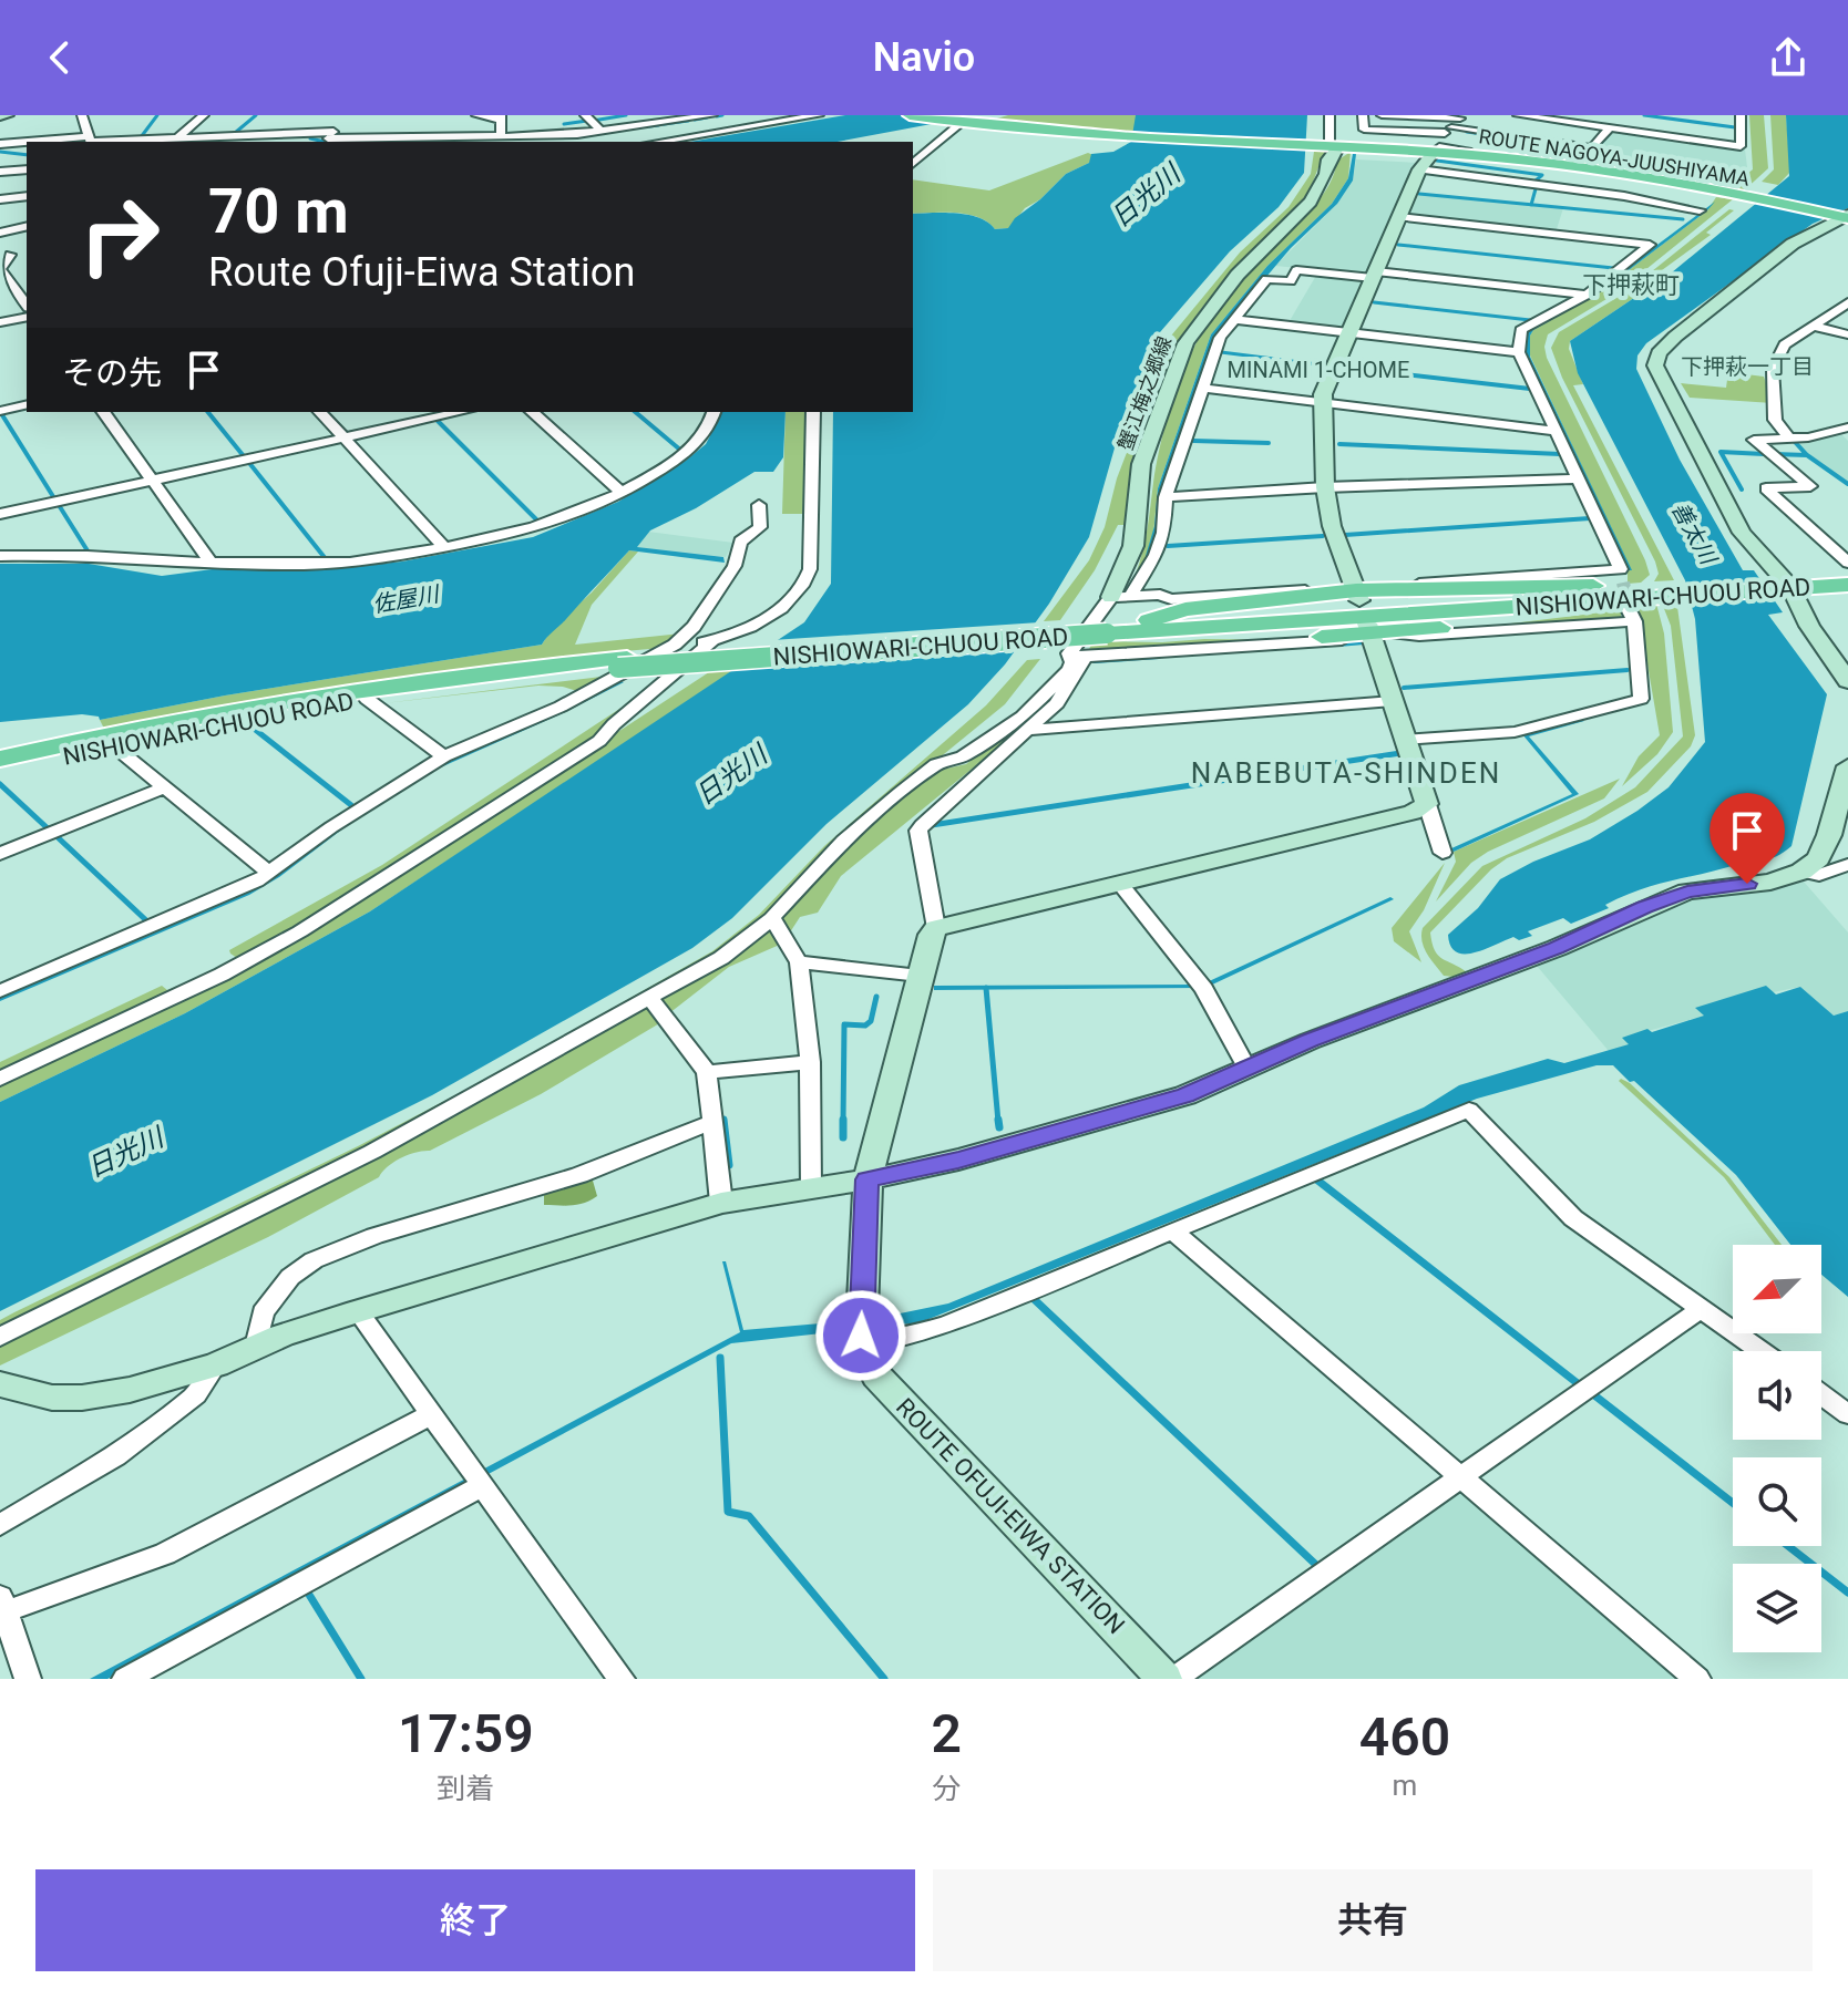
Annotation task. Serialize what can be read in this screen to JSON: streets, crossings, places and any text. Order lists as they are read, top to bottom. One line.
{"streets":{"main road":["ROUTE NAGOYA-JUUSHIYAMA","蟹江梅之郷線","NISHIOWARI-CHUOU ROAD","ROUTE OFUJI-EIWA STATION"]},"crossings":[["ROUTE NAGOYA-JUUSHIYAMA","蟹江梅之郷線"]],"districts":["下押萩町","下押萩一丁目","MINAMI 1-CHOME","NABEBUTA-SHINDEN"],"water":["日光川","善太川","佐屋川"],"north":"bottom left","page":{"header":"Navio","turn":["70 m","Route Ofuji-Eiwa Station"],"then":"その先","eta":["17:59","到着","2","分","460","m"],"buttons":["終了","共有"]}}
